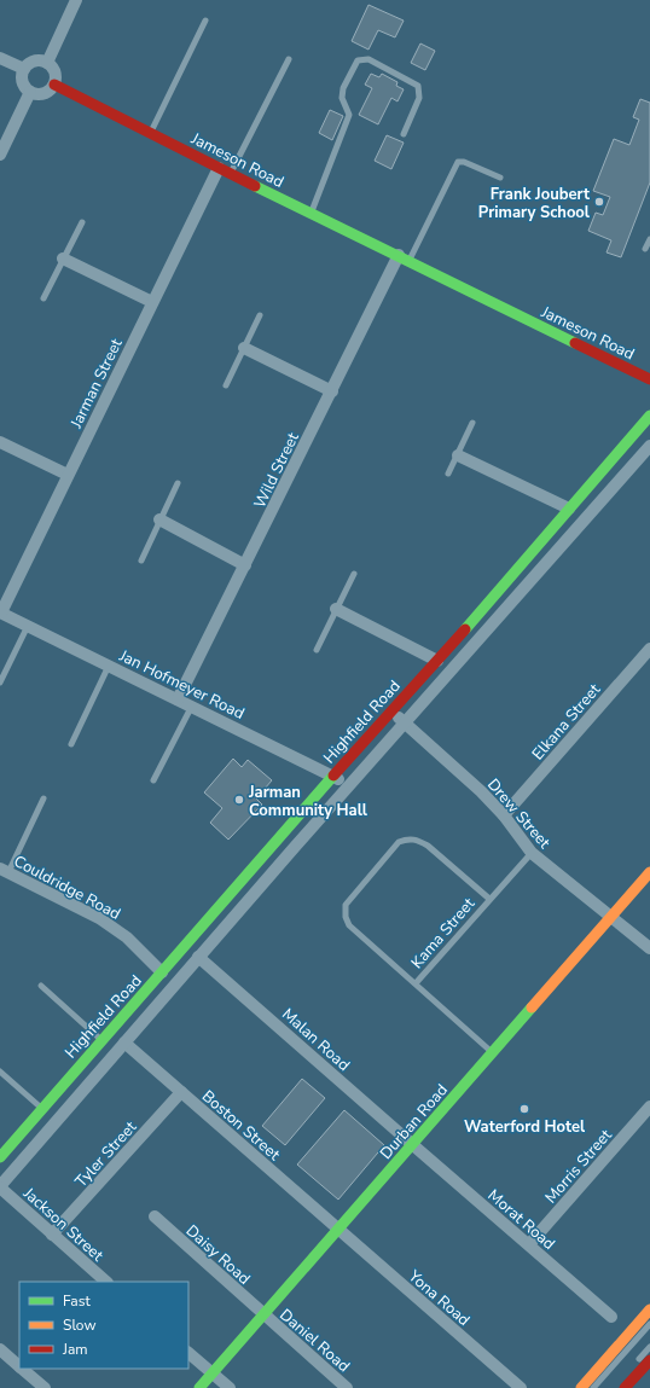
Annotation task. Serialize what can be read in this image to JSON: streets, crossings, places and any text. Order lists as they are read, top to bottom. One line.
{"streets":{"street":["Jameson Road","Jarman Street","Wild Street","Jan Hofmeyer Road","Highfield Road","Elkana Street","Drew Street","Couldridge Road","Malan Road","Durban Road","Boston Street","Tyler Street","Morris Street","Morat Road","Jackson Street","Daisy Road","Yona Road","Daniel Road"],"lane":["Kama Street"]},"crossings":[["Jameson Road","Jarman Street"],["Jameson Road","Wild Street"],["Jarman Street","Jan Hofmeyer Road"],["Wild Street","Jan Hofmeyer Road"],["Jan Hofmeyer Road","Highfield Road"],["Highfield Road","Drew Street"],["Highfield Road","Couldridge Road"],["Highfield Road","Malan Road"],["Highfield Road","Boston Street"],["Highfield Road","Jackson Street"],["Elkana Street","Drew Street"],["Drew Street","Kama Street"],["Drew Street","Durban Road"],["Kama Street","Durban Road"],["Malan Road","Durban Road"],["Malan Road","Morat Road"],["Durban Road","Boston Street"],["Durban Road","Morat Road"],["Durban Road","Daisy Road"],["Durban Road","Yona Road"],["Durban Road","Daniel Road"],["Boston Street","Tyler Street"],["Boston Street","Yona Road"],["Tyler Street","Jackson Street"],["Morris Street","Morat Road"],["Daisy Road","Daniel Road"]],"places":["Frank Joubert Primary School","Jarman Community Hall","Waterford Hotel"],"legend":["Fast","Slow","Jam"]}
